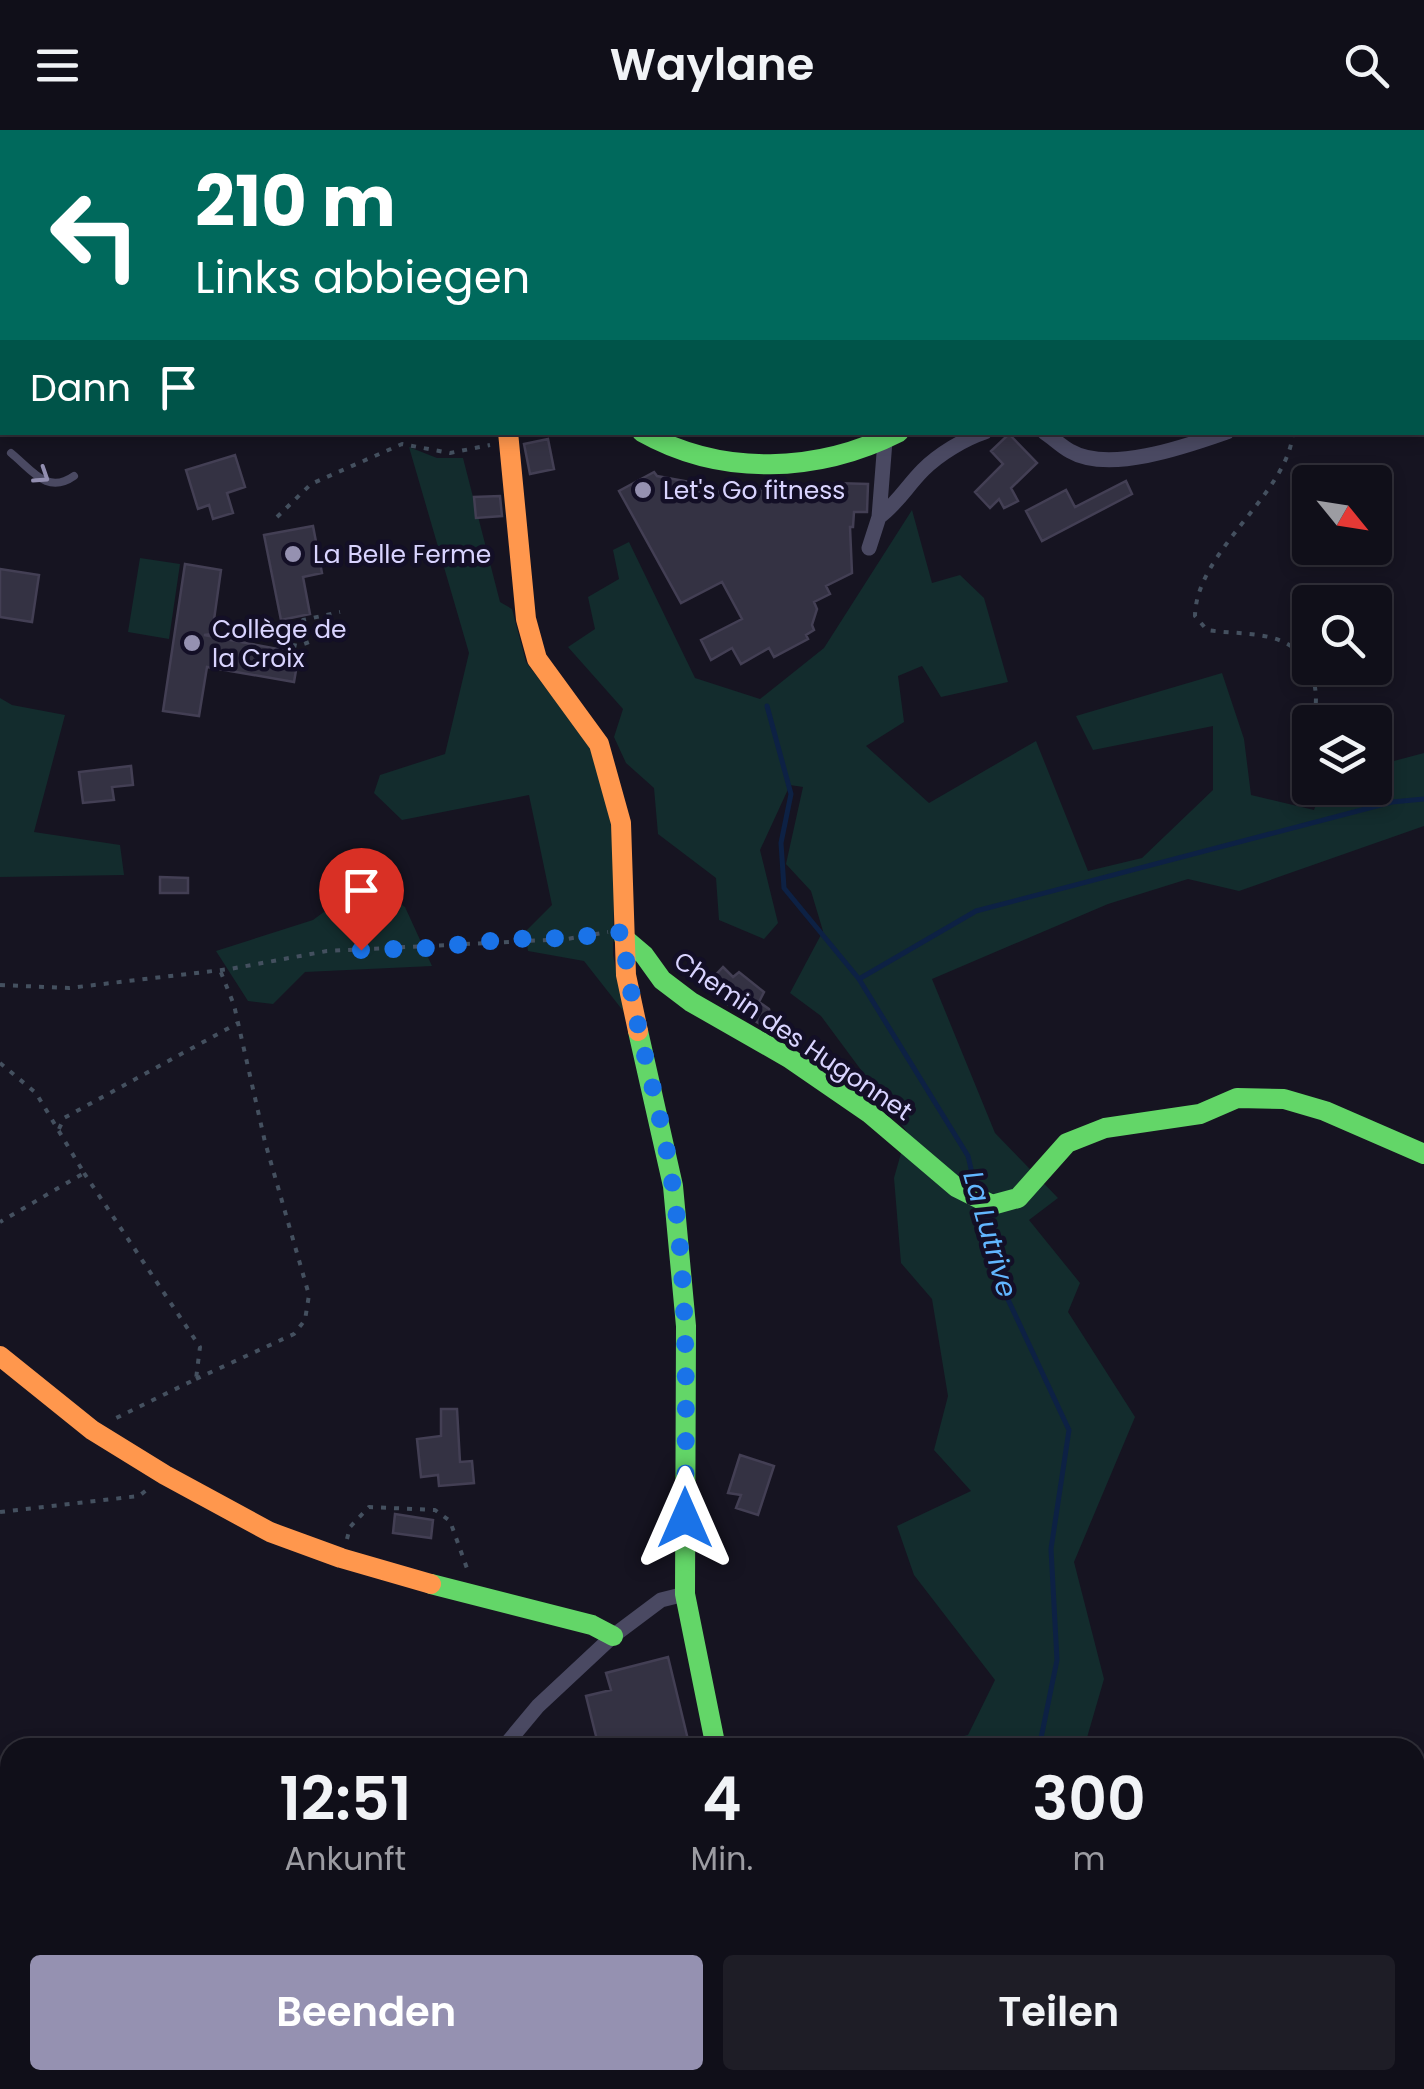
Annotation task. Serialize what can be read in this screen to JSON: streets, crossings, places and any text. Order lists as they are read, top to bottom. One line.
{"streets":{"street":["Chemin des Hugonnet"]},"water":["La Lutrive"],"places":["Let's Go fitness","La Belle Ferme","Collège de la Croix"],"north":"bottom right","page":{"header":"Waylane","turn":["210 m","Links abbiegen"],"then":"Dann","eta":["12:51","Ankunft","4","Min.","300","m"],"buttons":["Beenden","Teilen"]}}
